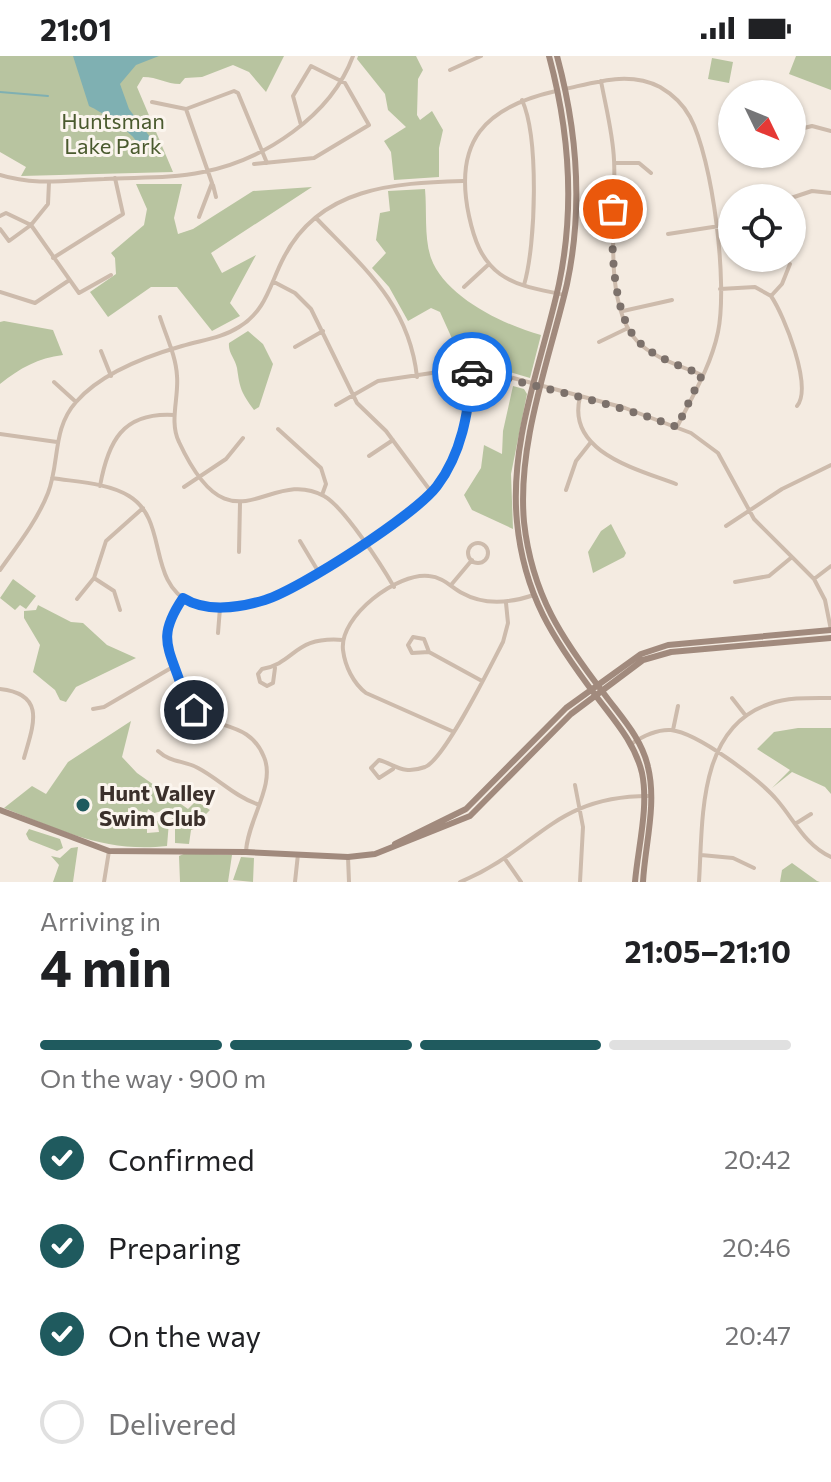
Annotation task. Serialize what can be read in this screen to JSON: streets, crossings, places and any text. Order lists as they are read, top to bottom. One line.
{"parks":["Huntsman Lake Park"],"places":["Hunt Valley Swim Club"],"north":"bottom right","page":{"status":"21:01","heading":["4 min","Arriving in","21:05–21:10"],"bar":"On the way · 900 m","list":[["Confirmed","20:42"],["Preparing","20:46"],["On the way","20:47"],"Delivered"]}}
